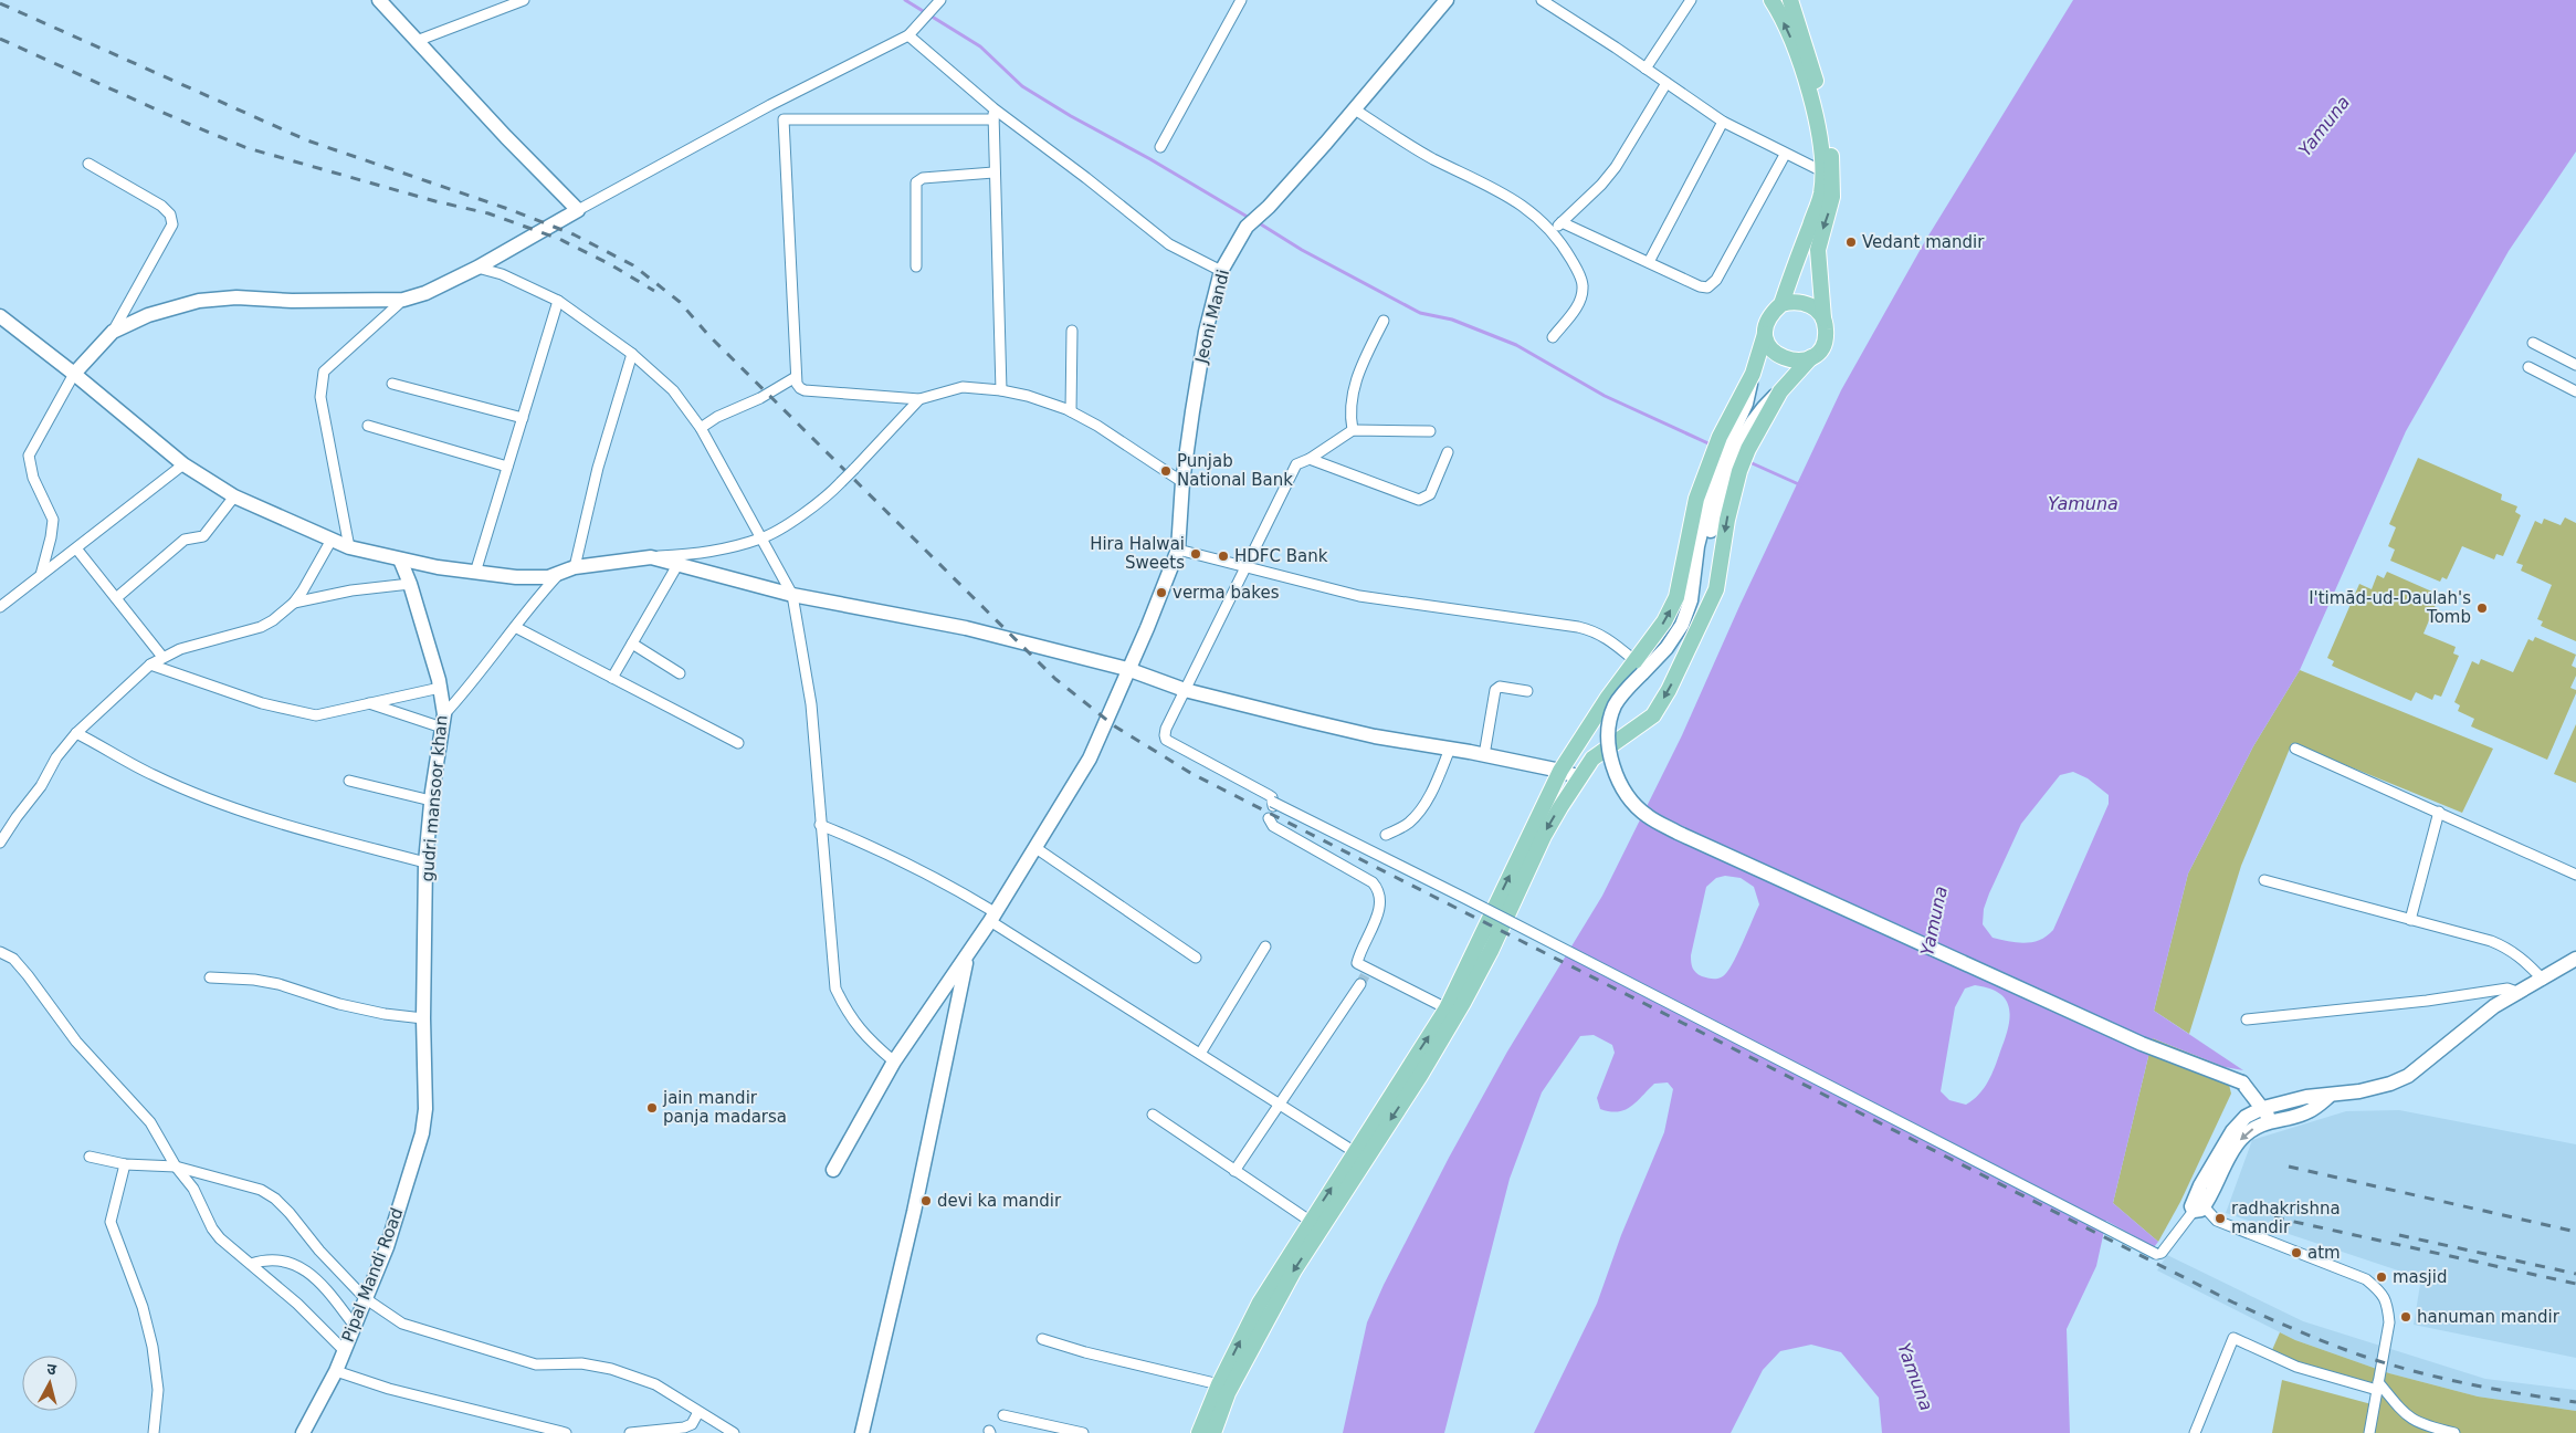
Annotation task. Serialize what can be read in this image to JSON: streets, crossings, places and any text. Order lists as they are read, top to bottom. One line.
{"streets":{"main road":["Jeoni Mandi","gudri mansoor khan","Pipal Mandi Road"]},"crossings":[["gudri mansoor khan","Pipal Mandi Road"]],"water":["Yamuna"],"places":["Vedant mandir","Punjab National Bank","Hira Halwai Sweets","HDFC Bank","verma bakes","I'timād-ud-Daulah's Tomb","jain mandir panja madarsa","devi ka mandir","radhakrishna mandir","atm","masjid","hanuman mandir"],"north":"top"}
